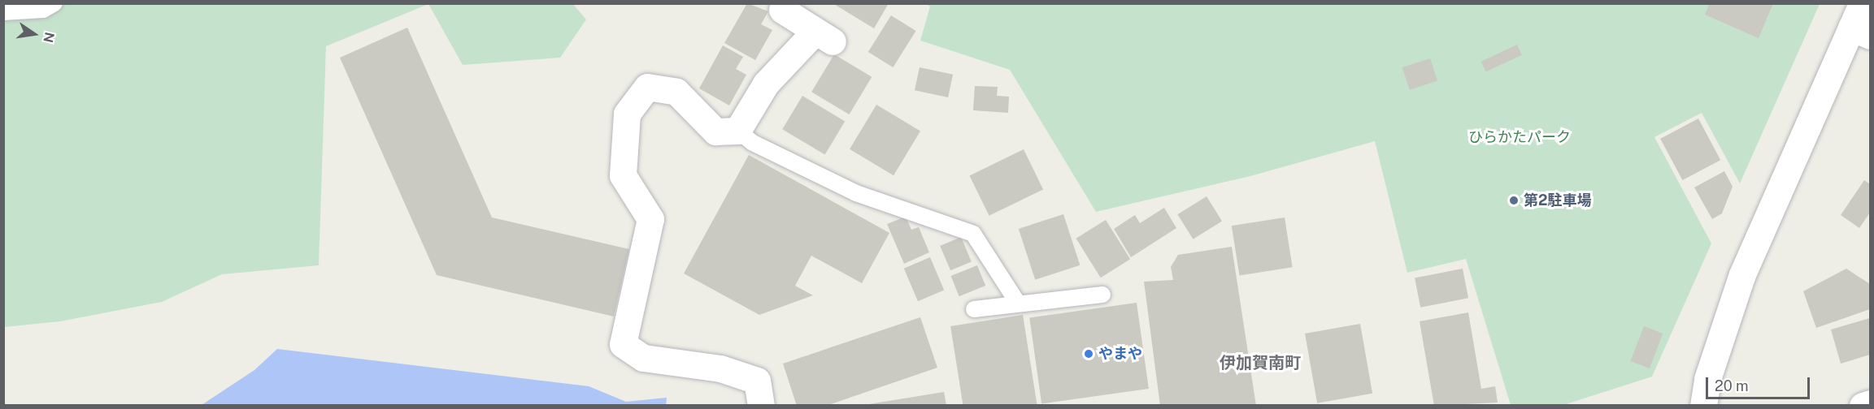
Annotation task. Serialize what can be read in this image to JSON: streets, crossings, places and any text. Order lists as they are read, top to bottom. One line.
{"districts":["伊加賀南町"],"parks":["ひらかたパーク"],"places":["第2駐車場","やまや"],"scale_bar":"20 m","north":"right"}
